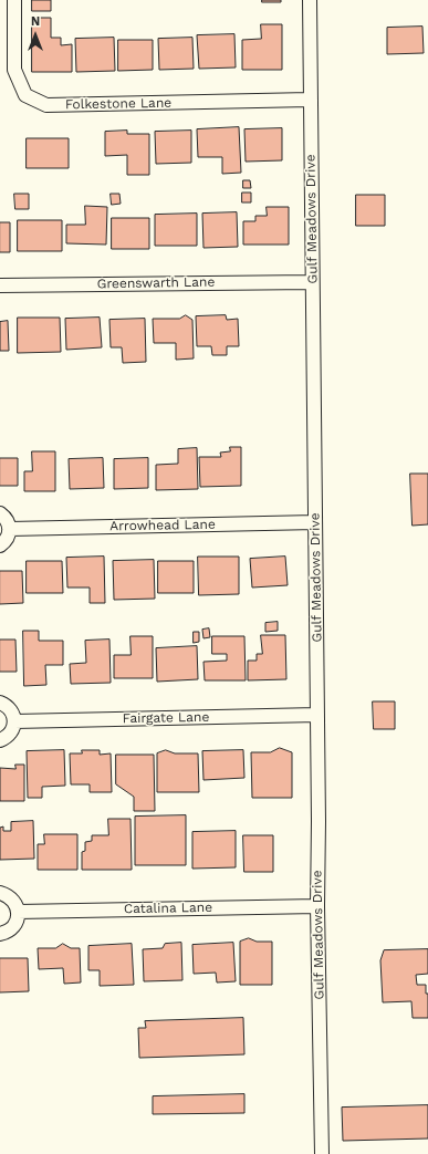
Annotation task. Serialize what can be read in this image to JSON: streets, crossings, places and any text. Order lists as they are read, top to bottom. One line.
{"streets":{"street":["Folkestone Lane","Gulf Meadows Drive","Greenswarth Lane","Arrowhead Lane","Fairgate Lane","Catalina Lane"]},"crossings":[["Folkestone Lane","Gulf Meadows Drive"],["Gulf Meadows Drive","Greenswarth Lane"],["Gulf Meadows Drive","Arrowhead Lane"],["Gulf Meadows Drive","Fairgate Lane"],["Gulf Meadows Drive","Catalina Lane"]],"north":"top"}
